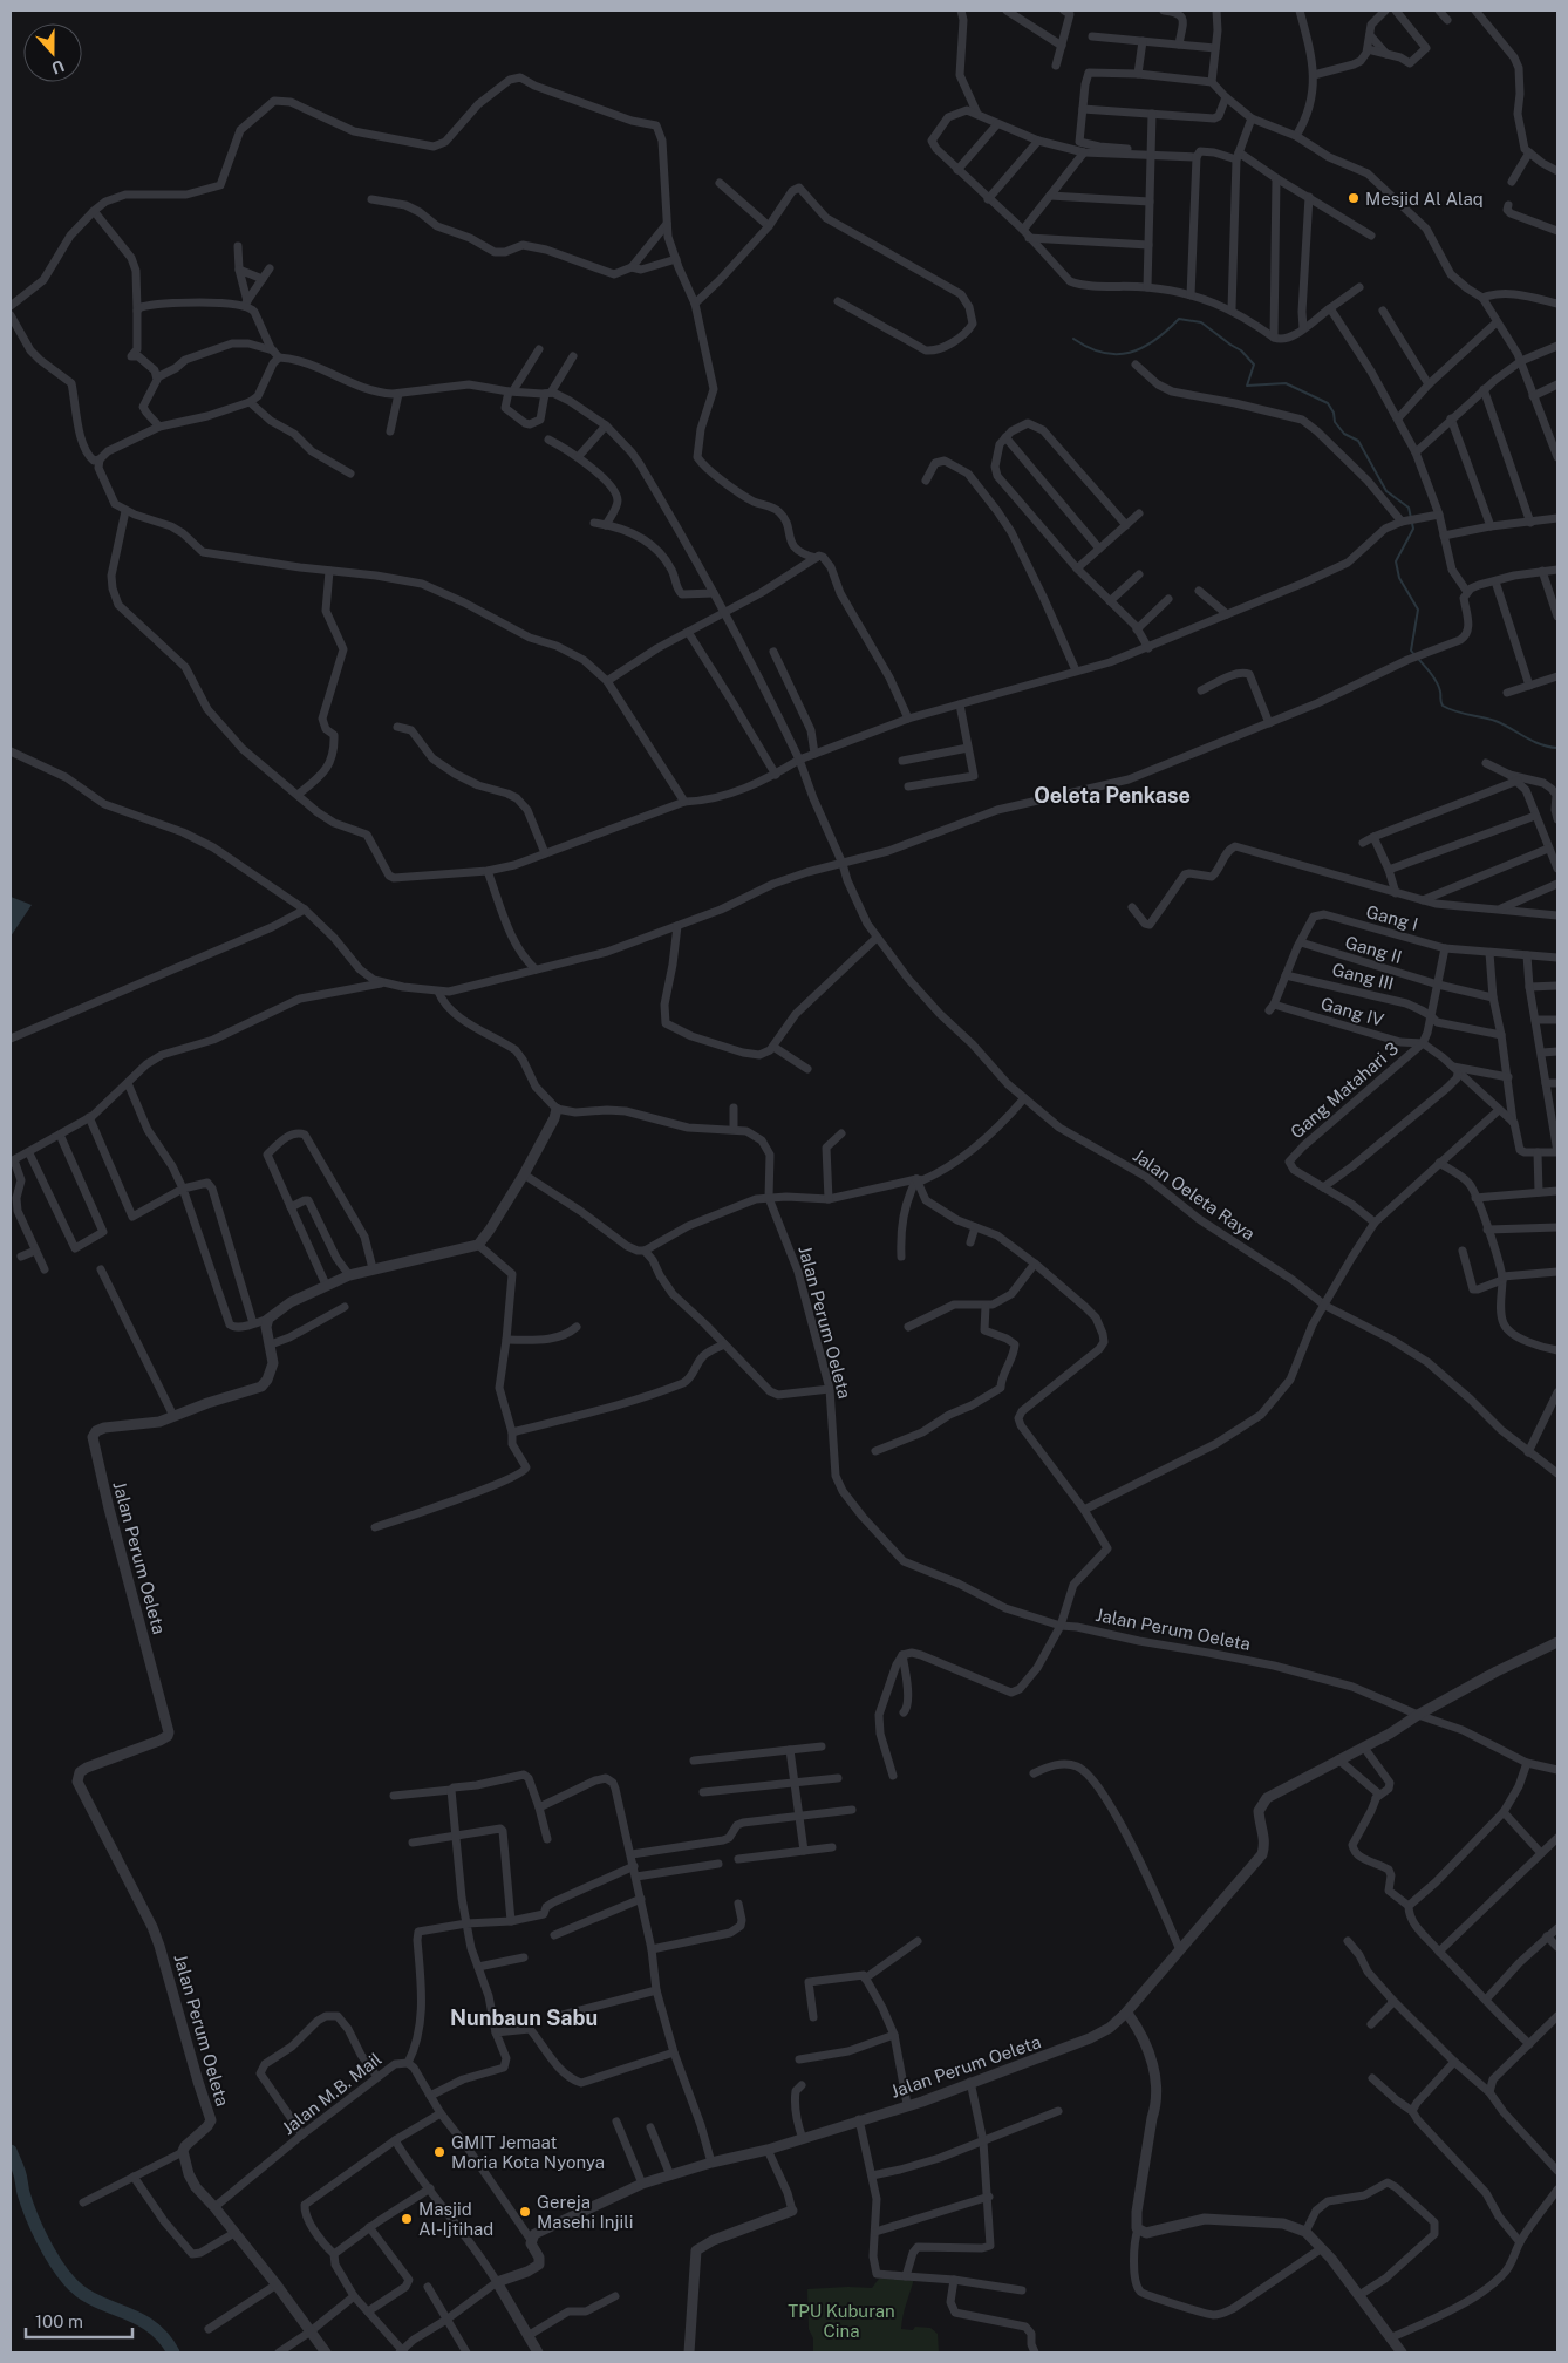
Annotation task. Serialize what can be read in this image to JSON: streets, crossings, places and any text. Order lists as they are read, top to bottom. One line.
{"streets":{"street":["Gang I","Gang II","Gang III","Gang IV","Gang Matahari 3","Jalan Oeleta Raya","Jalan Perum Oeleta","Jalan M.B. Mail"]},"crossings":[["Gang I","Gang II"],["Gang III","Gang IV"],["Gang IV","Gang Matahari 3"],["Jalan Perum Oeleta","Jalan M.B. Mail"]],"districts":["Oeleta Penkase","Nunbaun Sabu"],"parks":["TPU Kuburan Cina"],"places":["Mesjid Al Alaq","GMIT Jemaat Moria Kota Nyonya","Gereja Masehi Injili","Masjid Al-Ijtihad"],"scale_bar":"100 m","north":"bottom"}
